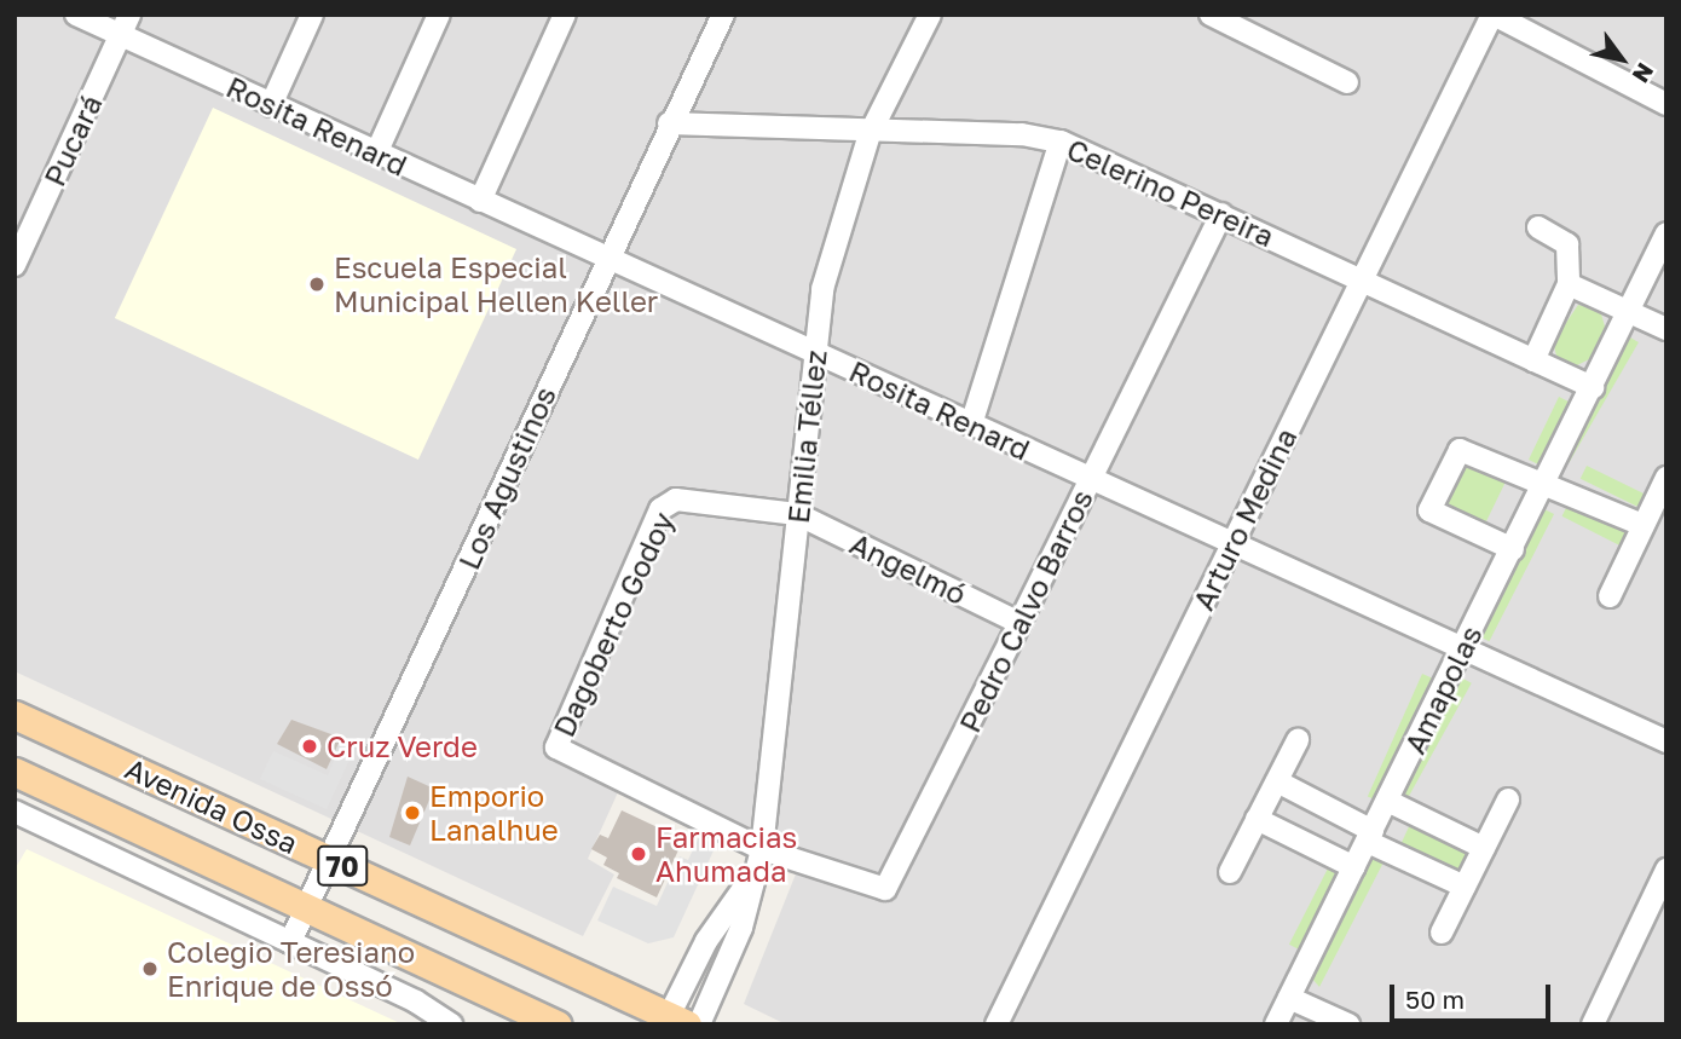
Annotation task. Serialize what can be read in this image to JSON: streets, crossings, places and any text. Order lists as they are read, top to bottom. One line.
{"streets":{"main road":["Avenida Ossa","70"],"street":["Rosita Renard","Pucará","Celerino Pereira","Emilia Téllez","Los Agustinos","Arturo Medina","Angelmó","Pedro Calvo Barros","Dagoberto Godoy","Amapolas"]},"crossings":[["Rosita Renard","Pucará"],["Rosita Renard","Emilia Téllez"],["Rosita Renard","Los Agustinos"],["Rosita Renard","Arturo Medina"],["Rosita Renard","Pedro Calvo Barros"],["Rosita Renard","Amapolas"],["Celerino Pereira","Emilia Téllez"],["Celerino Pereira","Los Agustinos"],["Celerino Pereira","Arturo Medina"],["Celerino Pereira","Pedro Calvo Barros"],["Celerino Pereira","Amapolas"],["Emilia Téllez","Angelmó"],["Emilia Téllez","Pedro Calvo Barros"],["Emilia Téllez","Dagoberto Godoy"],["Emilia Téllez","Avenida Ossa"],["Los Agustinos","Avenida Ossa"],["Angelmó","Pedro Calvo Barros"],["Angelmó","Dagoberto Godoy"],["Pedro Calvo Barros","Dagoberto Godoy"]],"places":["Escuela Especial Municipal Hellen Keller","Cruz Verde","Emporio Lanalhue","Farmacias Ahumada","Colegio Teresiano Enrique de Ossó"],"scale_bar":"50 m","north":"bottom right"}
